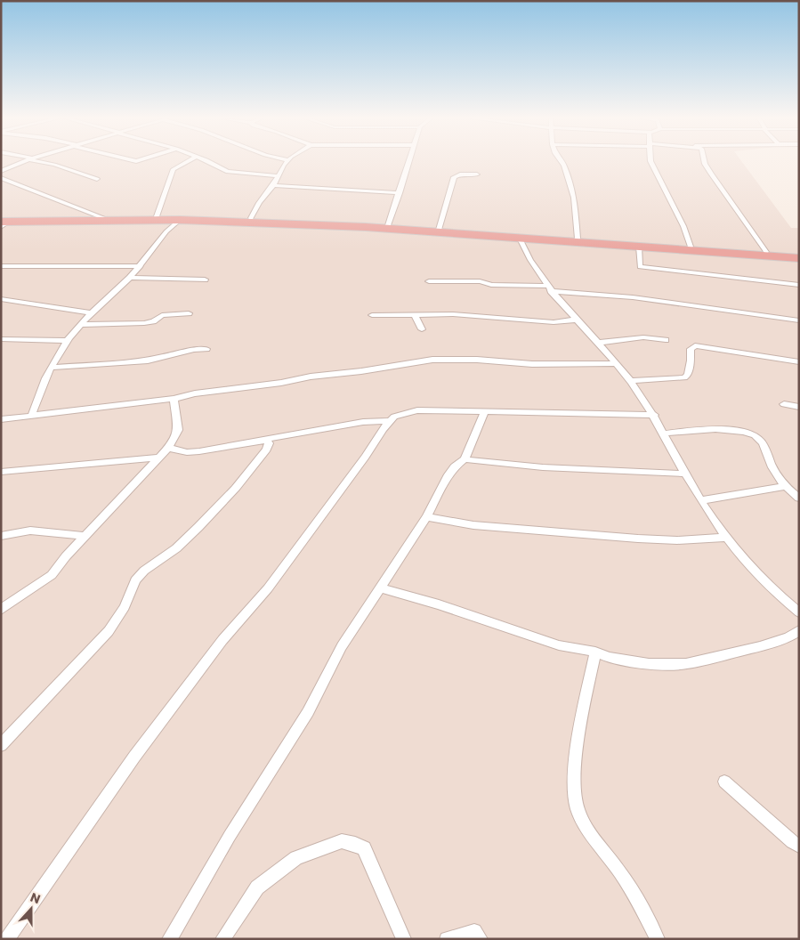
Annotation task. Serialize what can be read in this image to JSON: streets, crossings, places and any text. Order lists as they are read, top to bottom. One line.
{"north":"top"}
